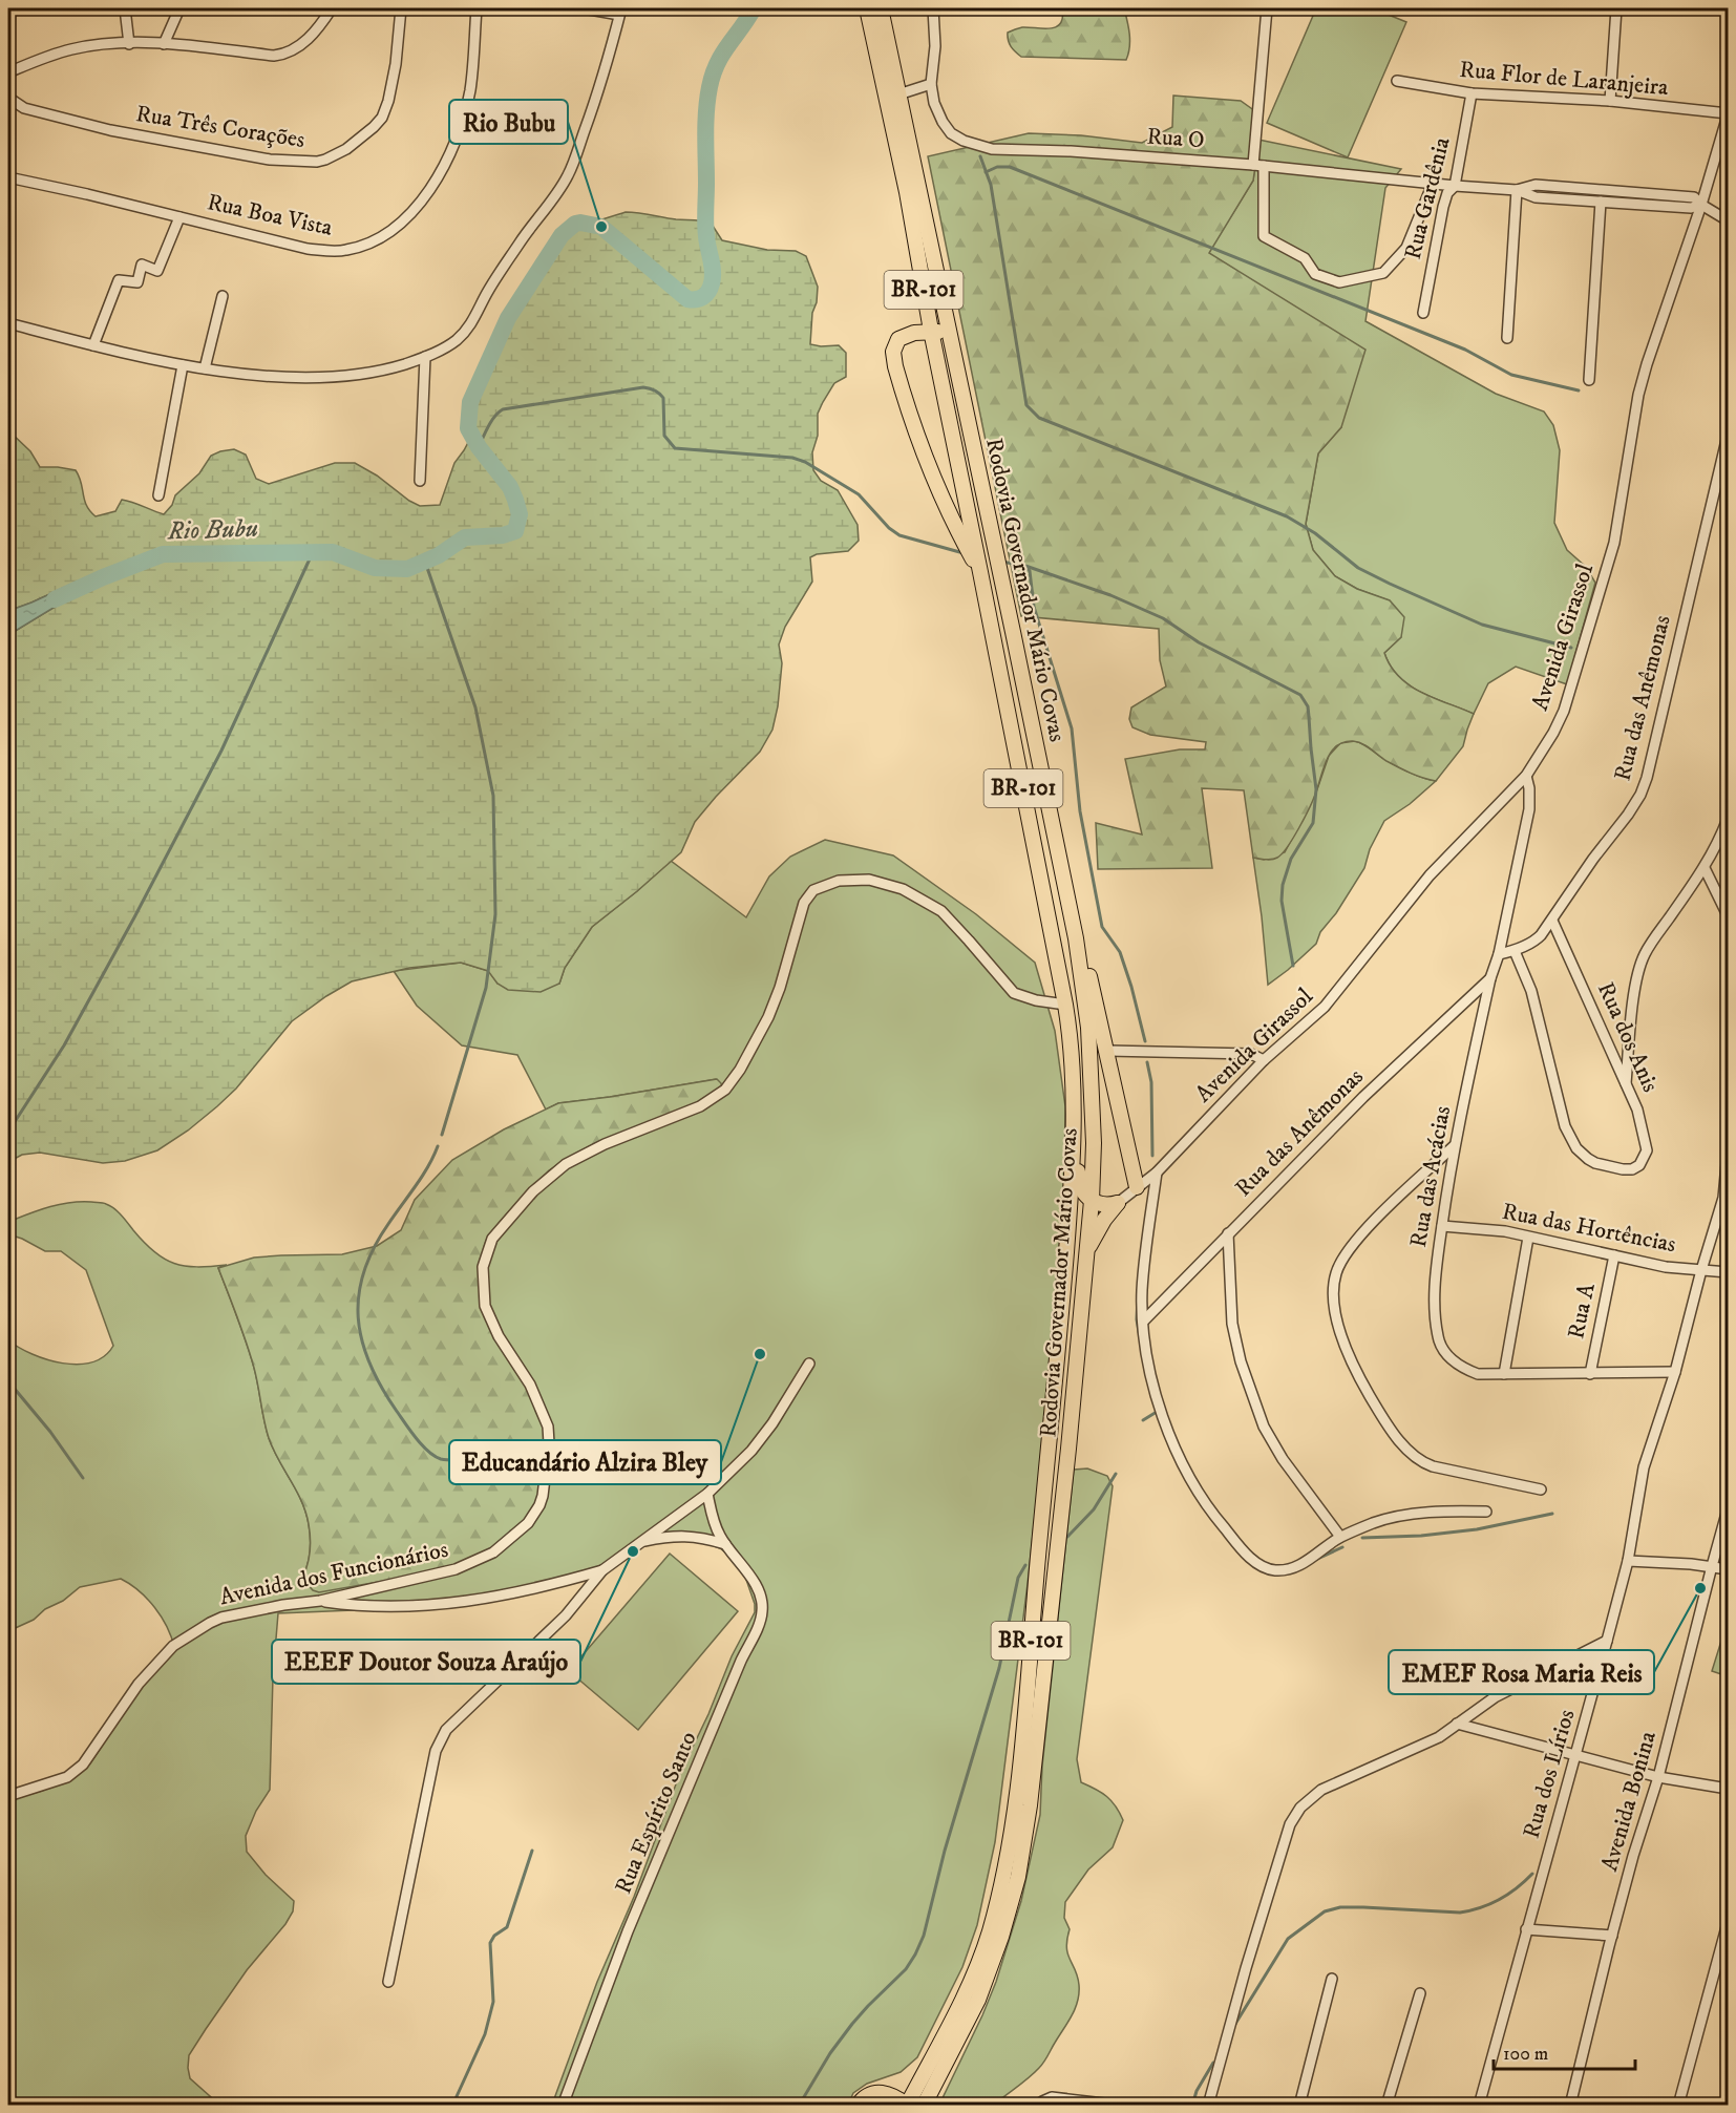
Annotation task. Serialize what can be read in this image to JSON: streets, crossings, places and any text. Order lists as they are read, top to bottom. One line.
{"streets":{"highway":["BR-101","Rodovia Governador Mário Covas"],"street":["Rua Flor de Laranjeira","Rua Três Corações","Rua O","Rua Gardênia","Rua Boa Vista","Avenida Girassol","Rua das Anêmonas","Rua dos Anis","Rua das Acácias","Rua das Hortências","Rua A","Avenida dos Funcionários","Rua dos Lírios","Avenida Bonina","Rua Espírito Santo"]},"crossings":[["Rua Flor de Laranjeira","Rua Gardênia"],["Rua Flor de Laranjeira","Avenida Girassol"],["Rua O","Rua Gardênia"],["Rodovia Governador Mário Covas","Avenida dos Funcionários"],["Avenida Girassol","Rua das Acácias"],["Rua das Anêmonas","Rua dos Anis"],["Rua das Anêmonas","Rua das Acácias"],["Rua das Acácias","Rua das Hortências"],["Rua das Acácias","Rua A"],["Rua das Acácias","Rua dos Lírios"],["Rua das Hortências","Rua A"],["Rua das Hortências","Rua dos Lírios"]],"water":["Rio Bubu"],"places":["Rio Bubu","Educandário Alzira Bley","EEEF Doutor Souza Araújo","EMEF Rosa Maria Reis"],"scale_bar":"100 m"}
